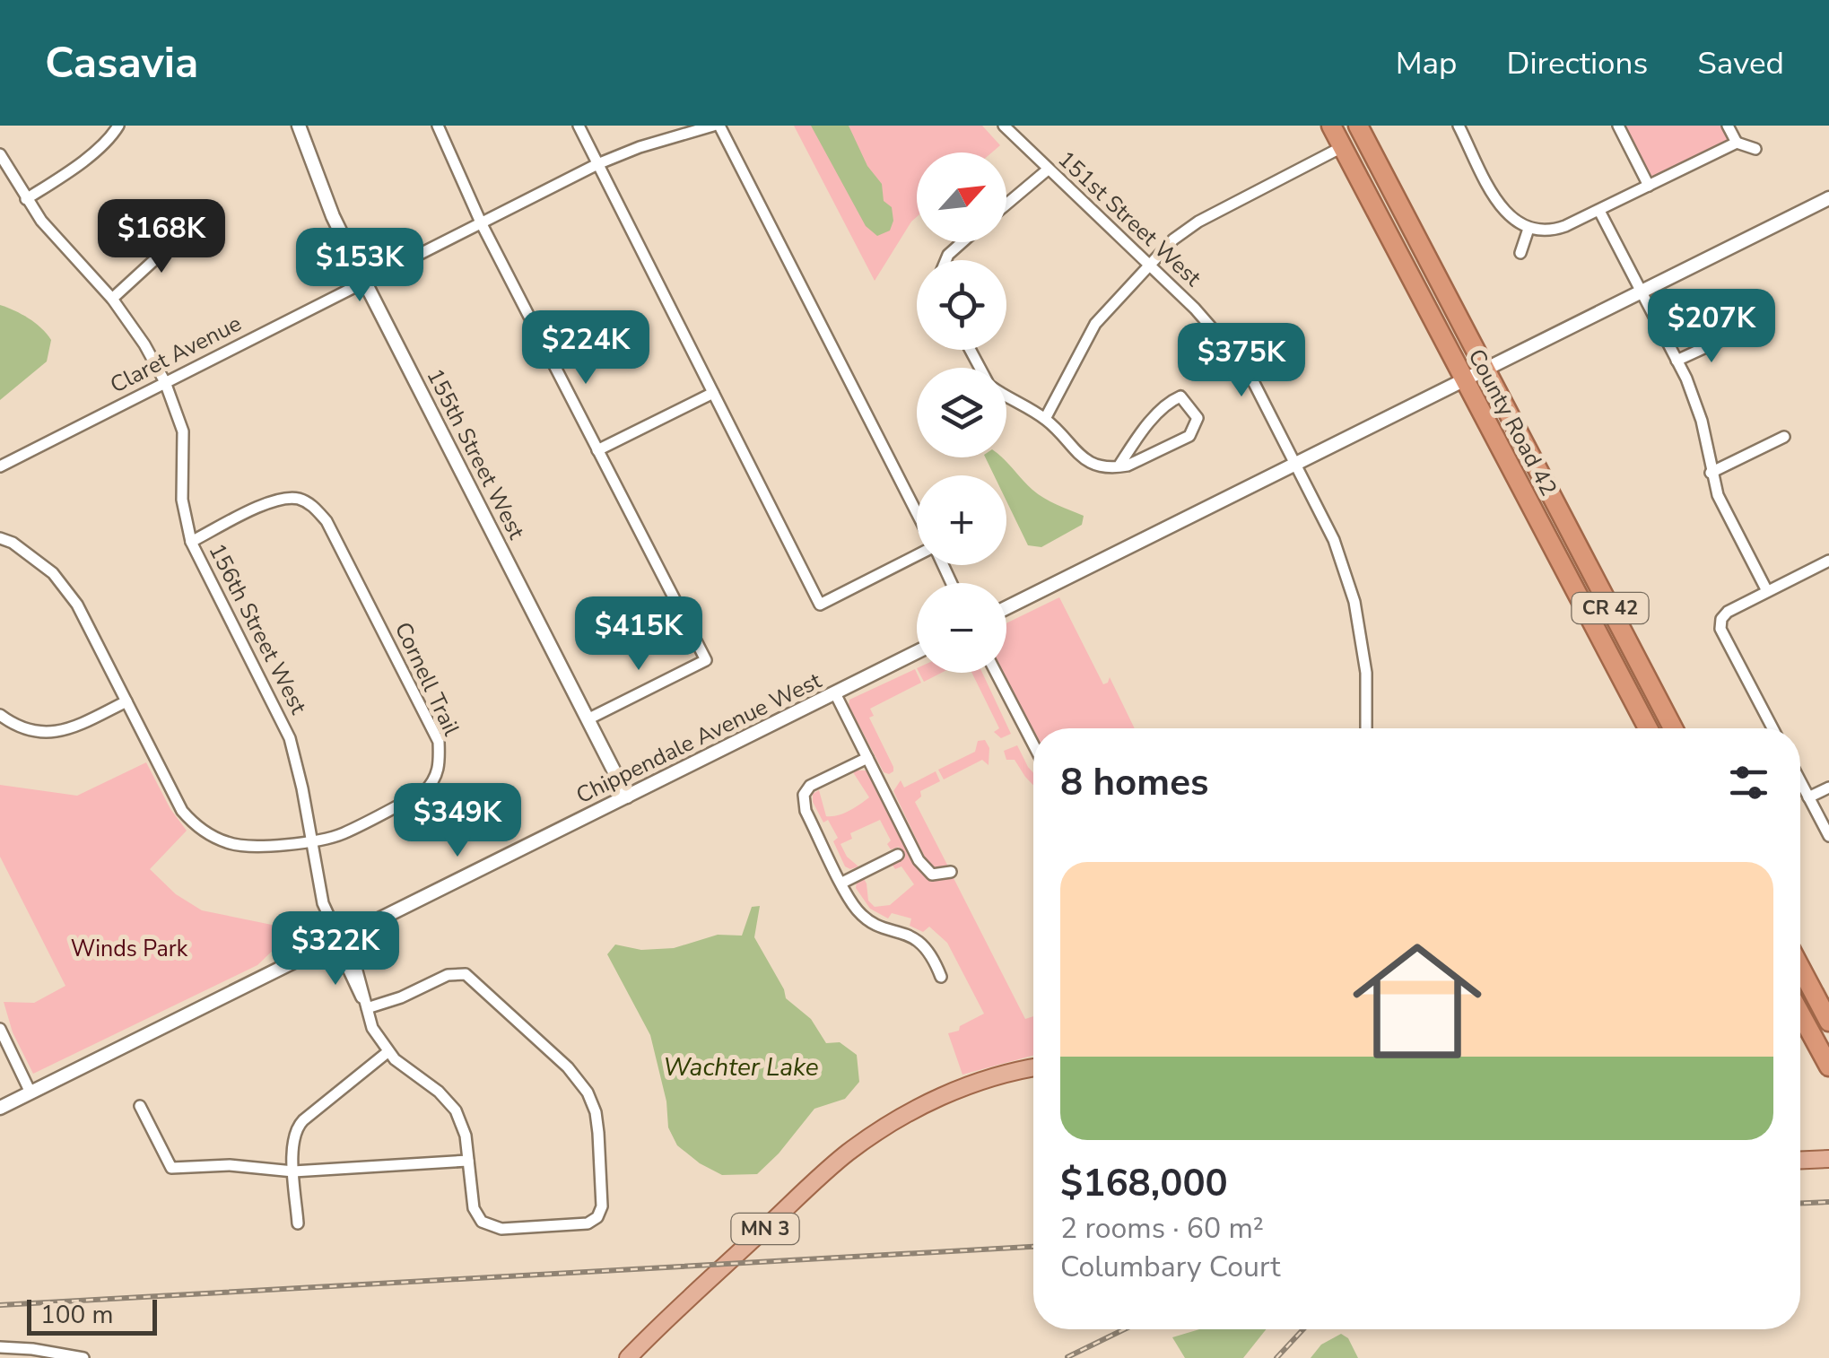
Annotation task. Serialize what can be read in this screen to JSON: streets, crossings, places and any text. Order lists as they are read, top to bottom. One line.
{"streets":{"highway":["County Road 42","CR 42"],"main road":["MN 3"],"street":["151st Street West","Claret Avenue","155th Street West","156th Street West","Cornell Trail","Chippendale Avenue West"]},"crossings":[["Claret Avenue","155th Street West"],["Claret Avenue","156th Street West"],["155th Street West","Chippendale Avenue West"],["156th Street West","Cornell Trail"],["156th Street West","Chippendale Avenue West"]],"water":["Wachter Lake"],"parks":["Winds Park"],"scale_bar":"100 m","north":"top right","page":{"header":"Casavia","nav":["Map","Directions","Saved"],"map_buttons":["+","−"],"price":["$168K","$153K","$207K","$224K","$375K","$415K","$349K","$322K"],"heading":"8 homes","list":[{"name":"$168,000","note":"2 rooms · 60 m² · Columbary Court"}],"scale":"100 m"}}
